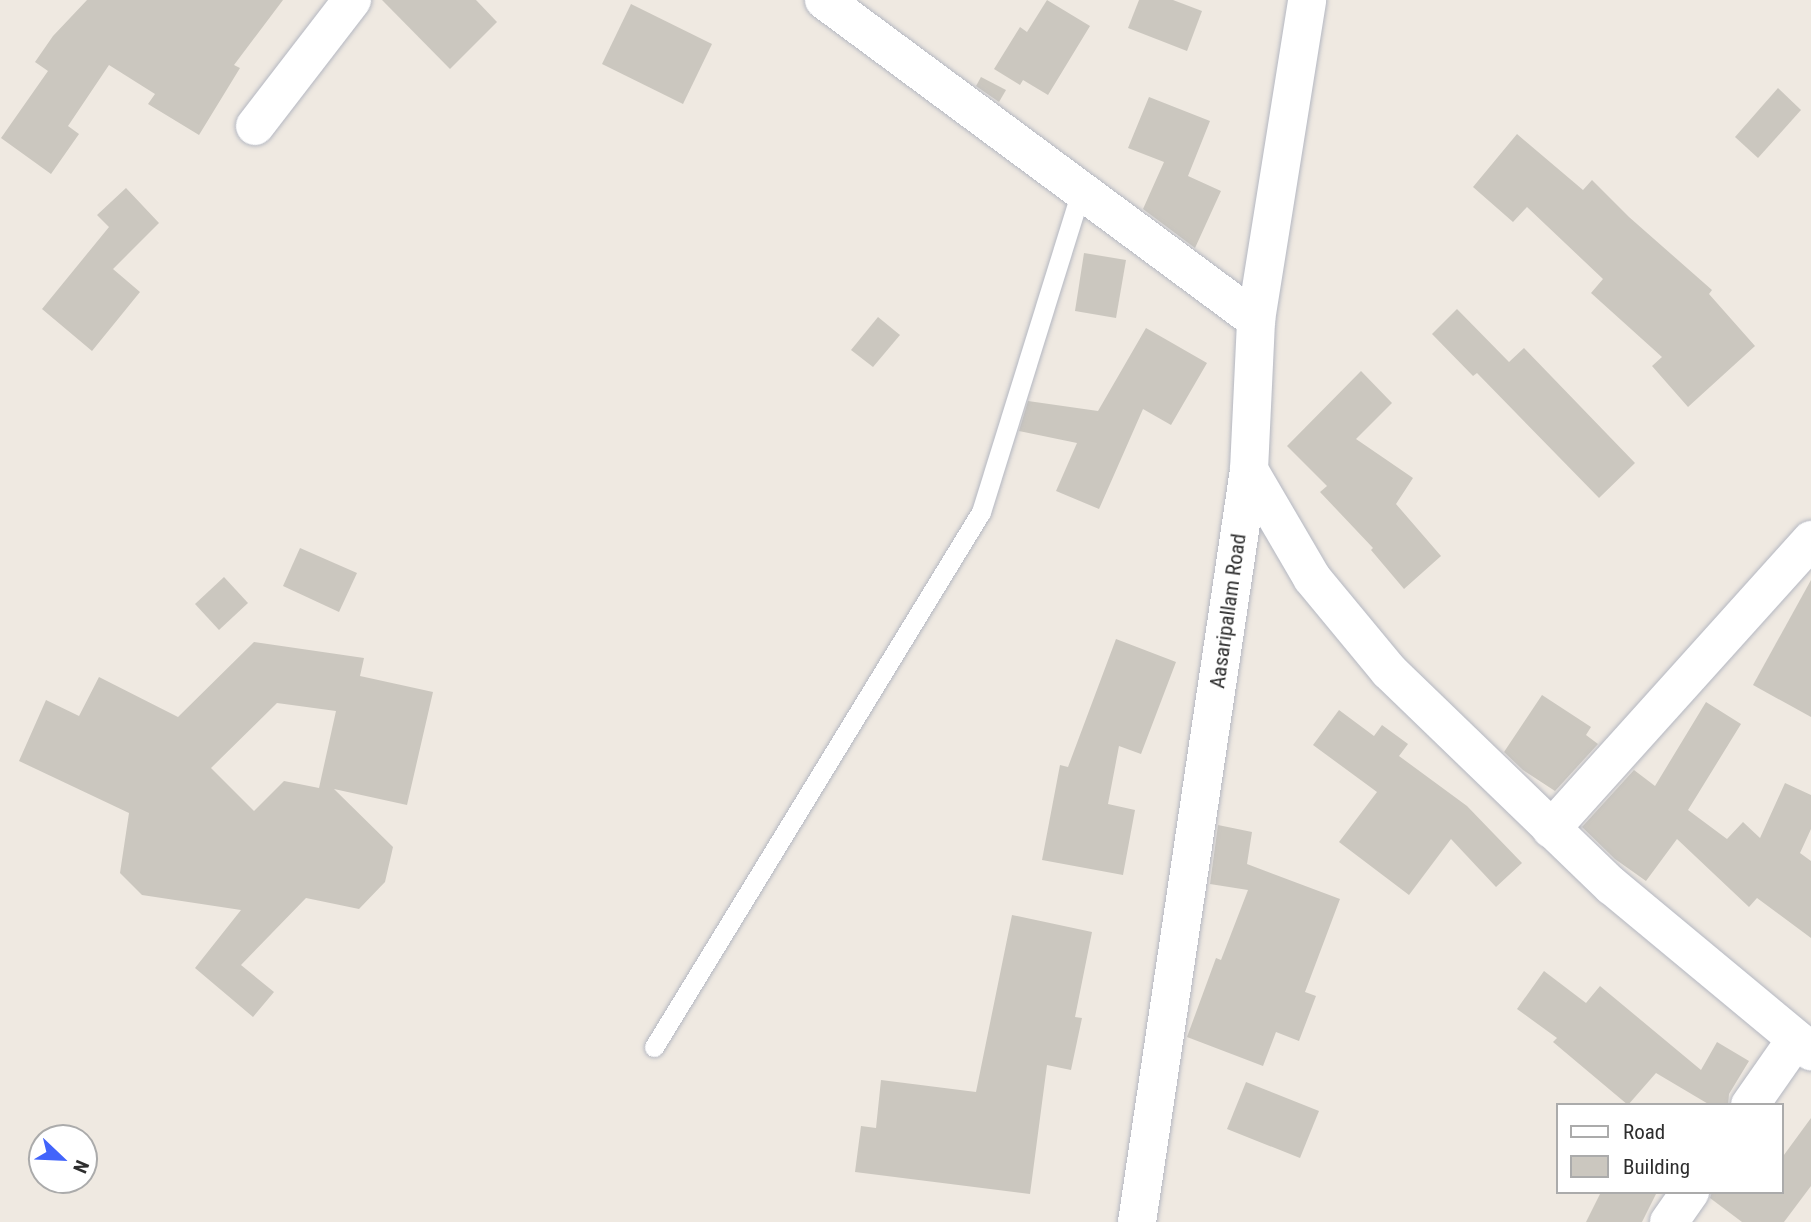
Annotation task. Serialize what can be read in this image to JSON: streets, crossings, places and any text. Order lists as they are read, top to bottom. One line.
{"streets":{"street":["Aasaripallam Road"]},"legend":["Road","Building"],"north":"bottom right"}
